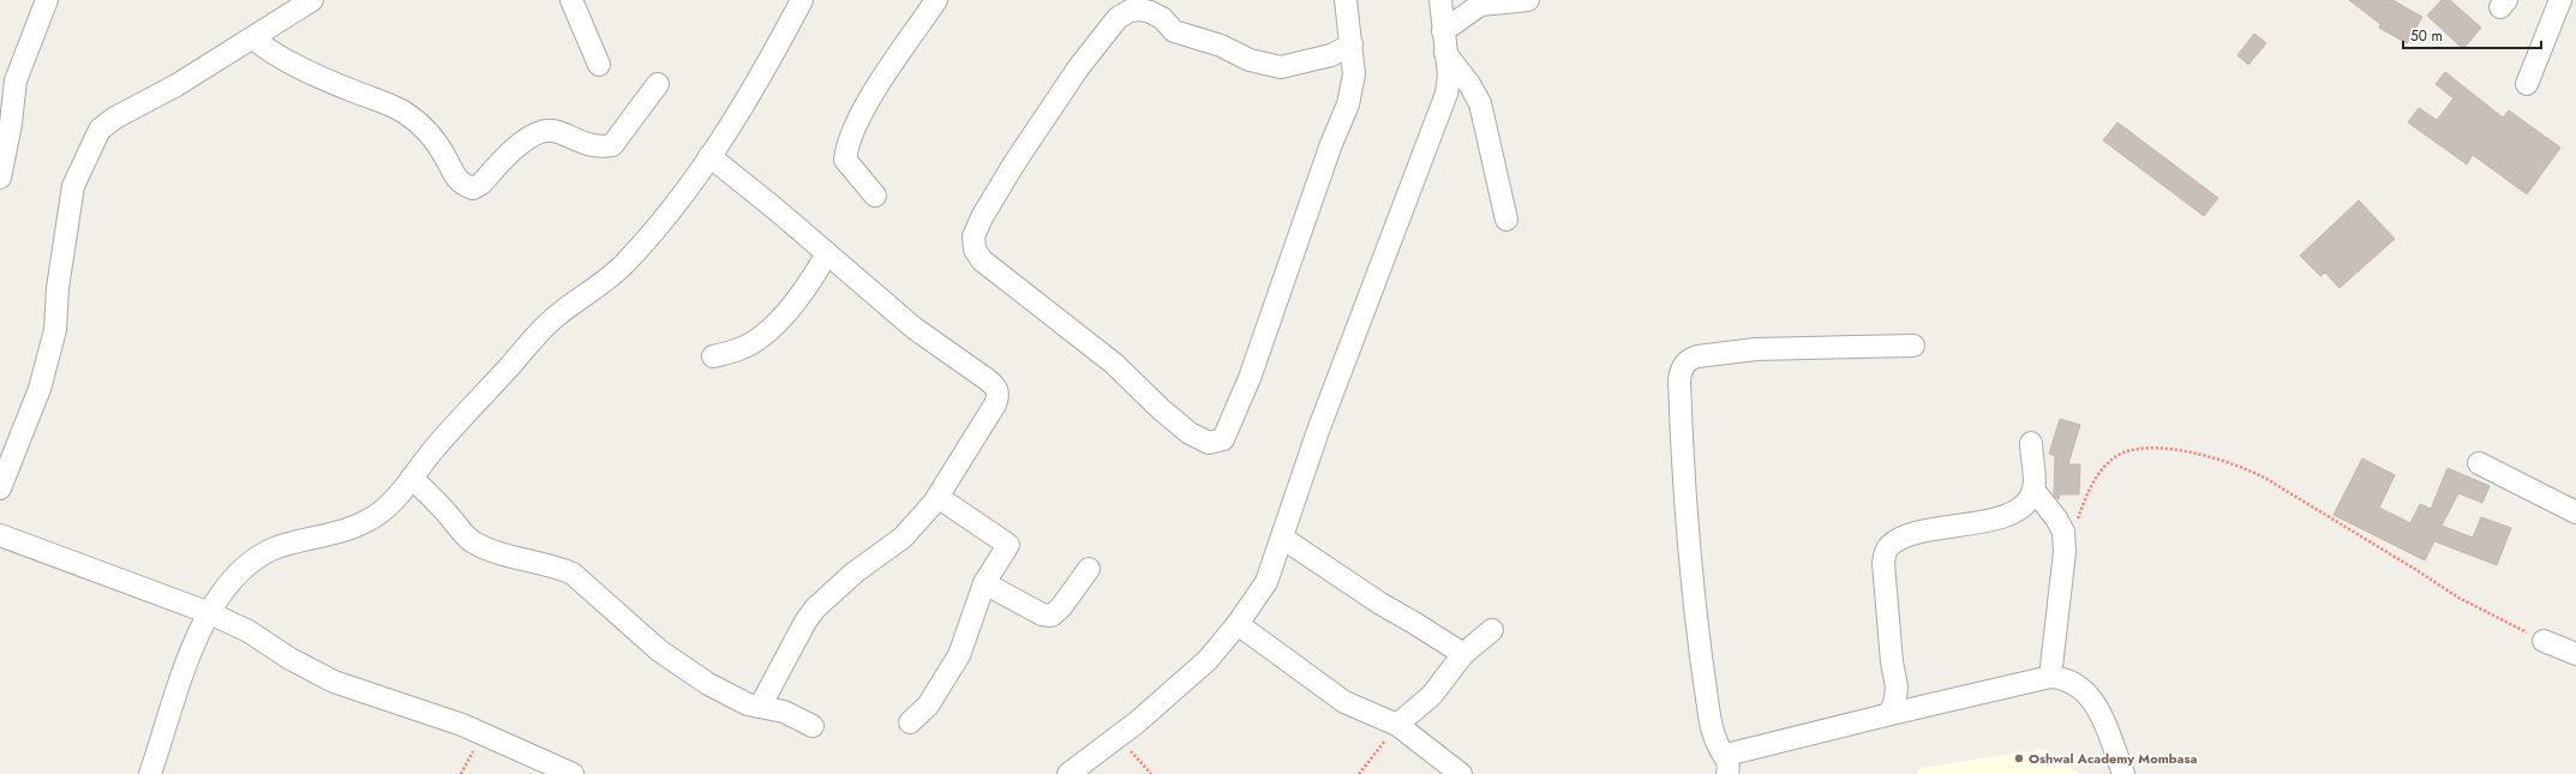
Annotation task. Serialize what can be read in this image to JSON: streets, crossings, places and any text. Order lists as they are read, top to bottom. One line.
{"places":["Oshwal Academy Mombasa"],"scale_bar":"50 m"}
